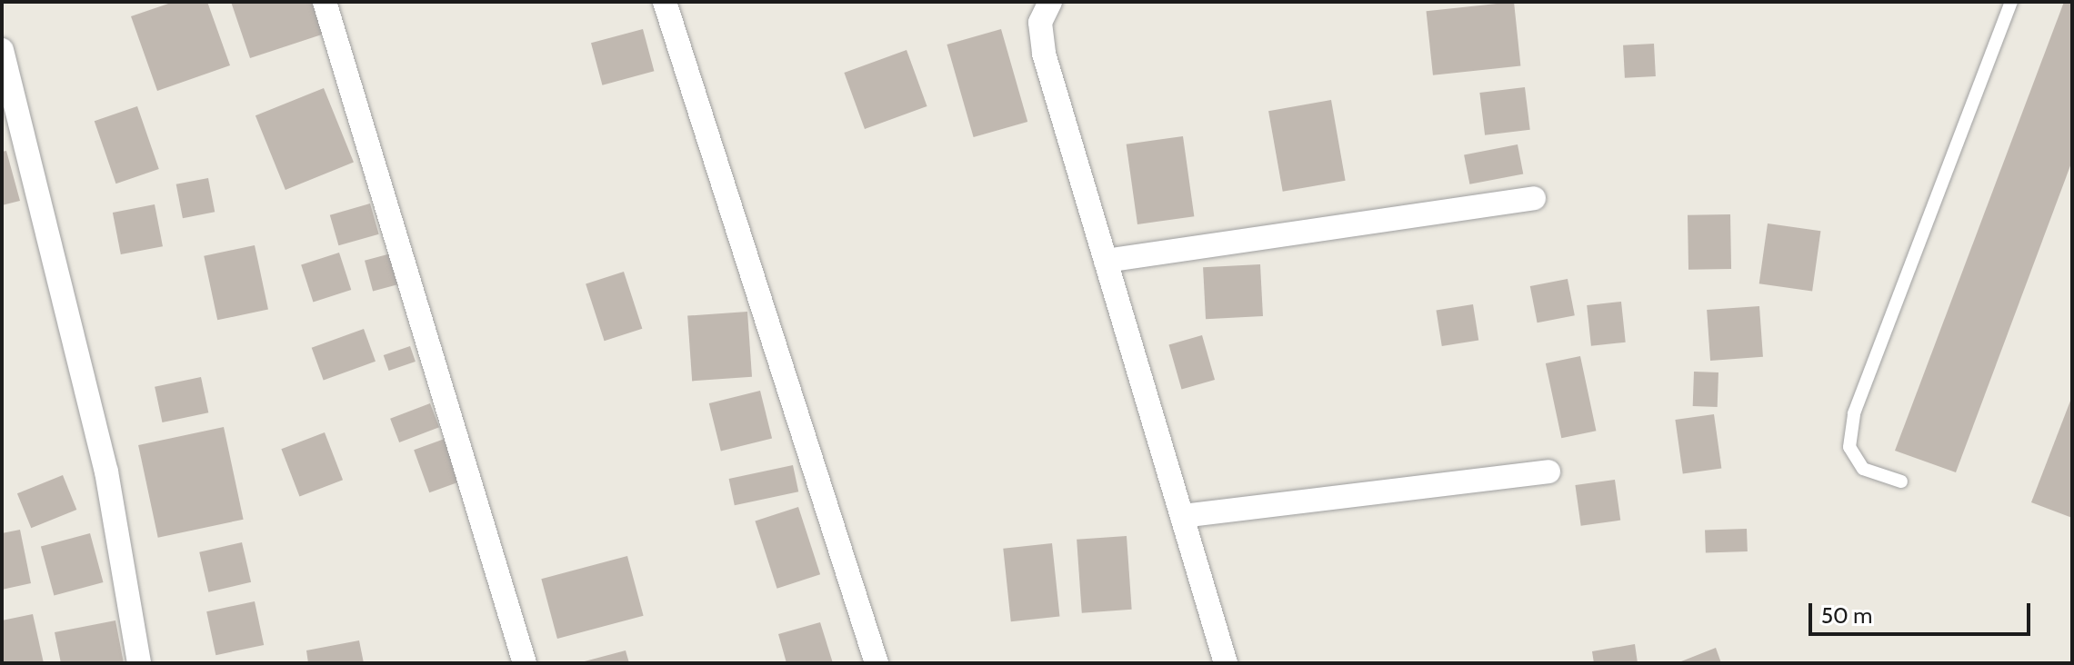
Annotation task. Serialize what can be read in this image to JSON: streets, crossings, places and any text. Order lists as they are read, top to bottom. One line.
{"scale_bar":"50 m"}
